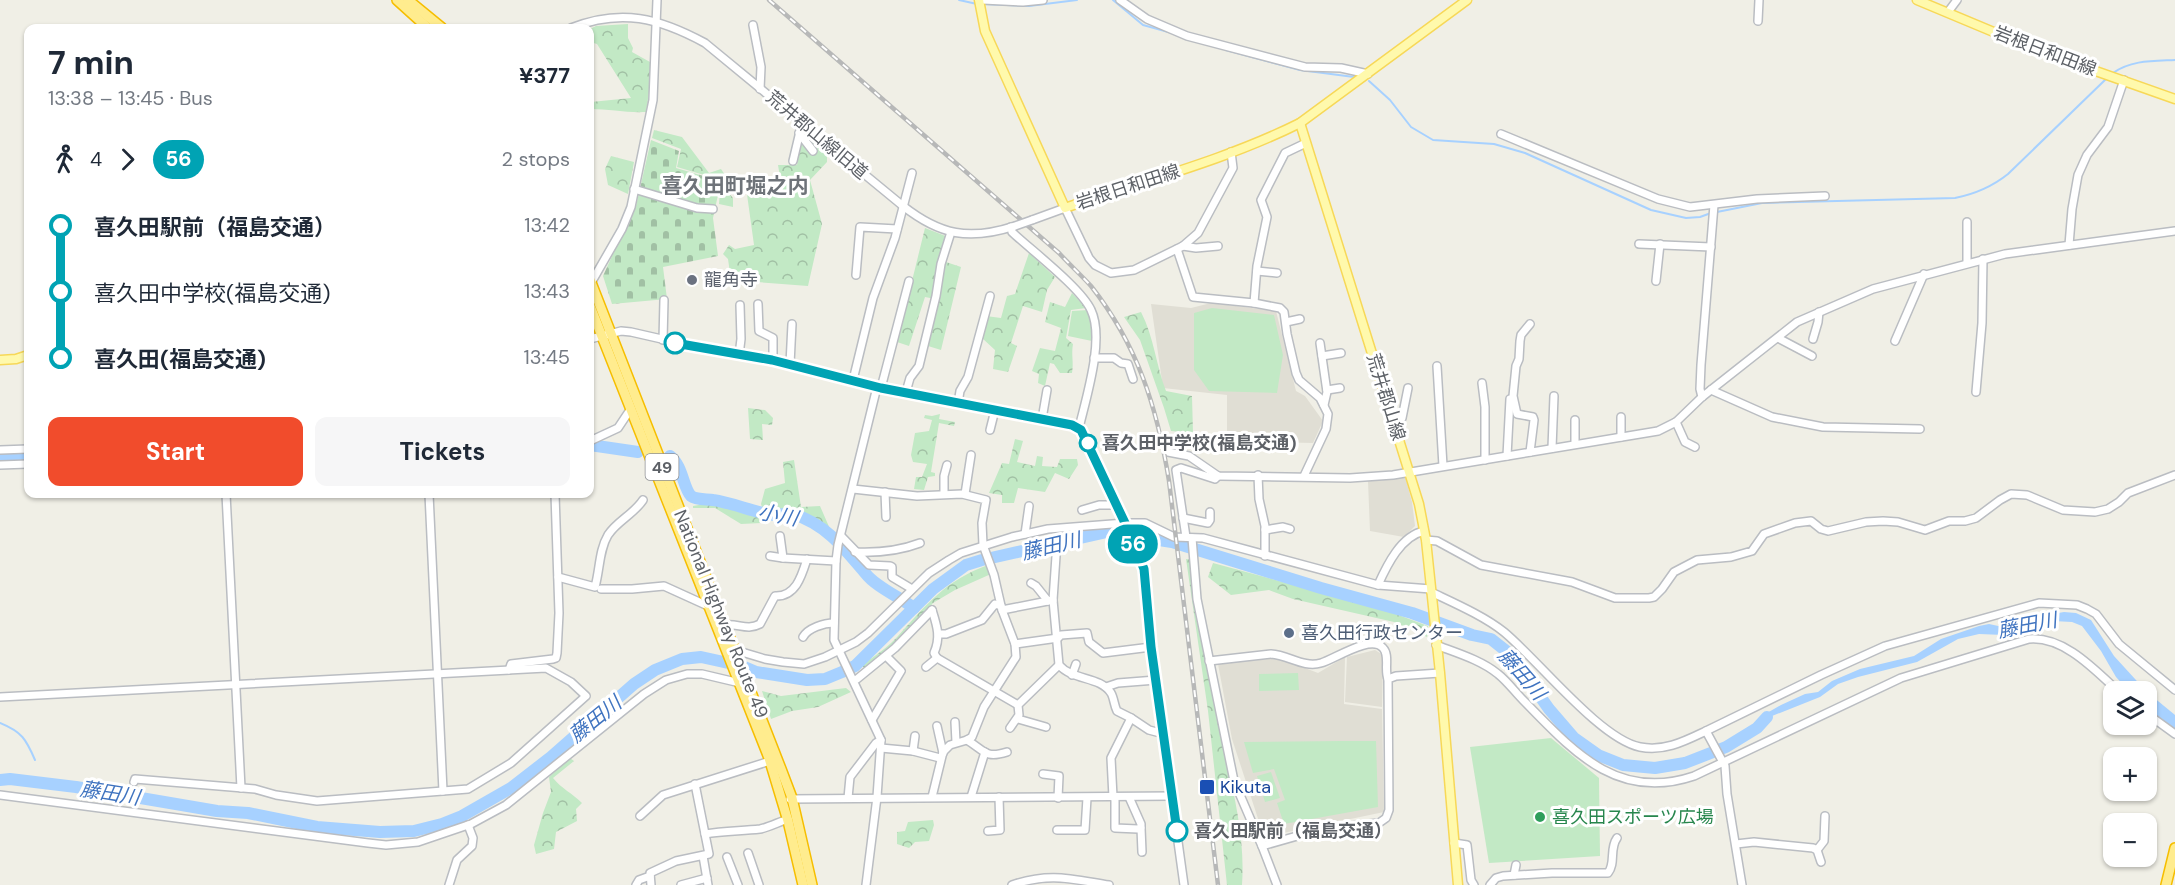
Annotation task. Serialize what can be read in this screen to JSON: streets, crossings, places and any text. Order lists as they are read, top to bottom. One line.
{"streets":{"highway":["49","National Highway Route 49"],"main road":["岩根日和田線","荒井郡山線"],"street":["荒井郡山線旧道"]},"crossings":[["岩根日和田線","荒井郡山線旧道"],["岩根日和田線","荒井郡山線"]],"districts":["喜久田町堀之内"],"water":["小川","藤田川"],"places":{"other":["龍角寺","喜久田中学校(福島交通)","喜久田行政センター","喜久田スポーツ広場","喜久田駅前（福島交通）"],"transit":["Kikuta"]},"lines":["bus line 56"],"page":{"on_map":"56","heading":["7 min","13:38 – 13:45 · Bus","¥377"],"legs":["4","56","2 stops"],"list":[{"name":"喜久田駅前（福島交通）","value":"13:42"},{"name":"喜久田中学校(福島交通)","value":"13:43"},{"name":"喜久田(福島交通)","value":"13:45"}],"buttons":["Start","Tickets"],"map_buttons":["+","−"]}}
